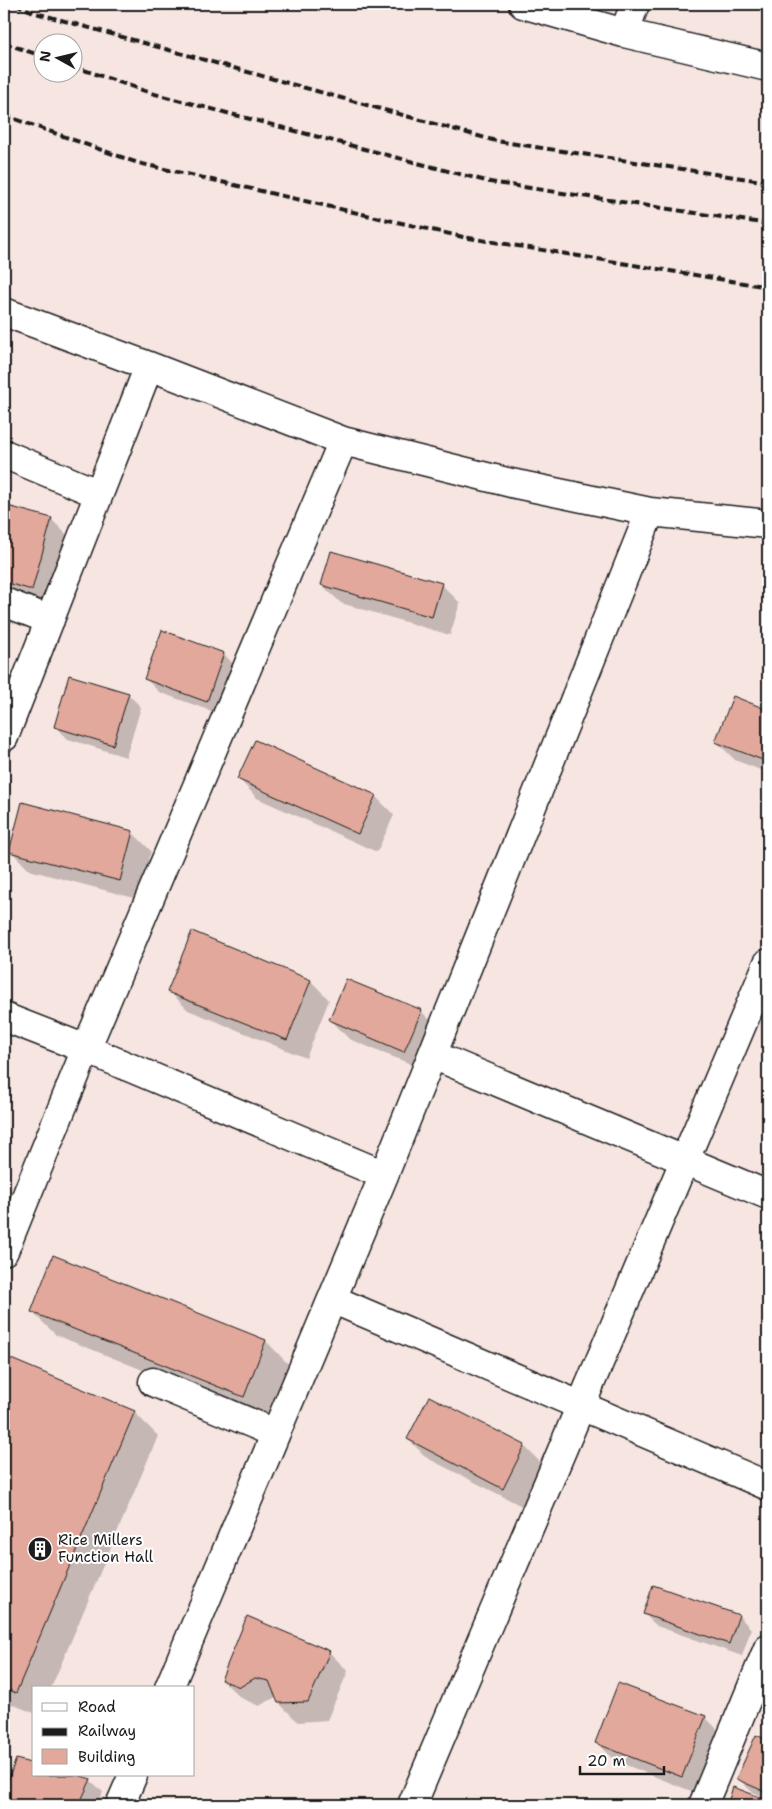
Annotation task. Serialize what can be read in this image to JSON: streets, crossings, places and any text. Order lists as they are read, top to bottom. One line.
{"places":{"building":["Rice Millers Function Hall"]},"legend":["Road","Railway","Building"],"scale_bar":"20 m","north":"left"}
